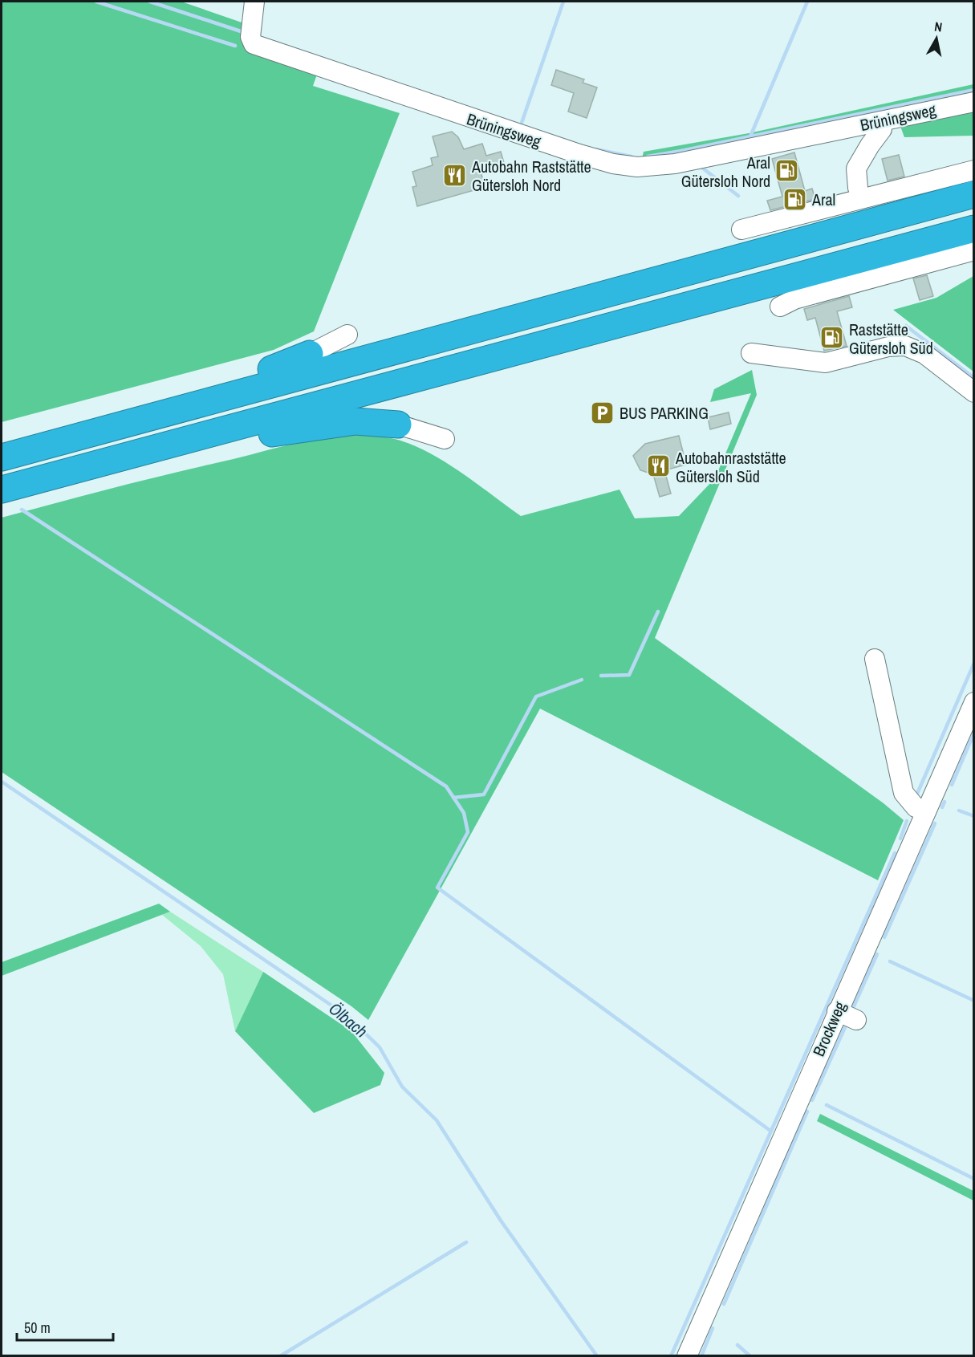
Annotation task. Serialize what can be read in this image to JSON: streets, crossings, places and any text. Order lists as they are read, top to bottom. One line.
{"streets":{"street":["Brüningsweg","Brockweg"]},"water":["Ölbach"],"places":{"fuel station":["Aral Gütersloh Nord","Aral","Raststätte Gütersloh Süd"],"restaurant":["Autobahn Raststätte Gütersloh Nord","Autobahnraststätte Gütersloh Süd"],"parking":["BUS PARKING"]},"scale_bar":"50 m","north":"top"}
